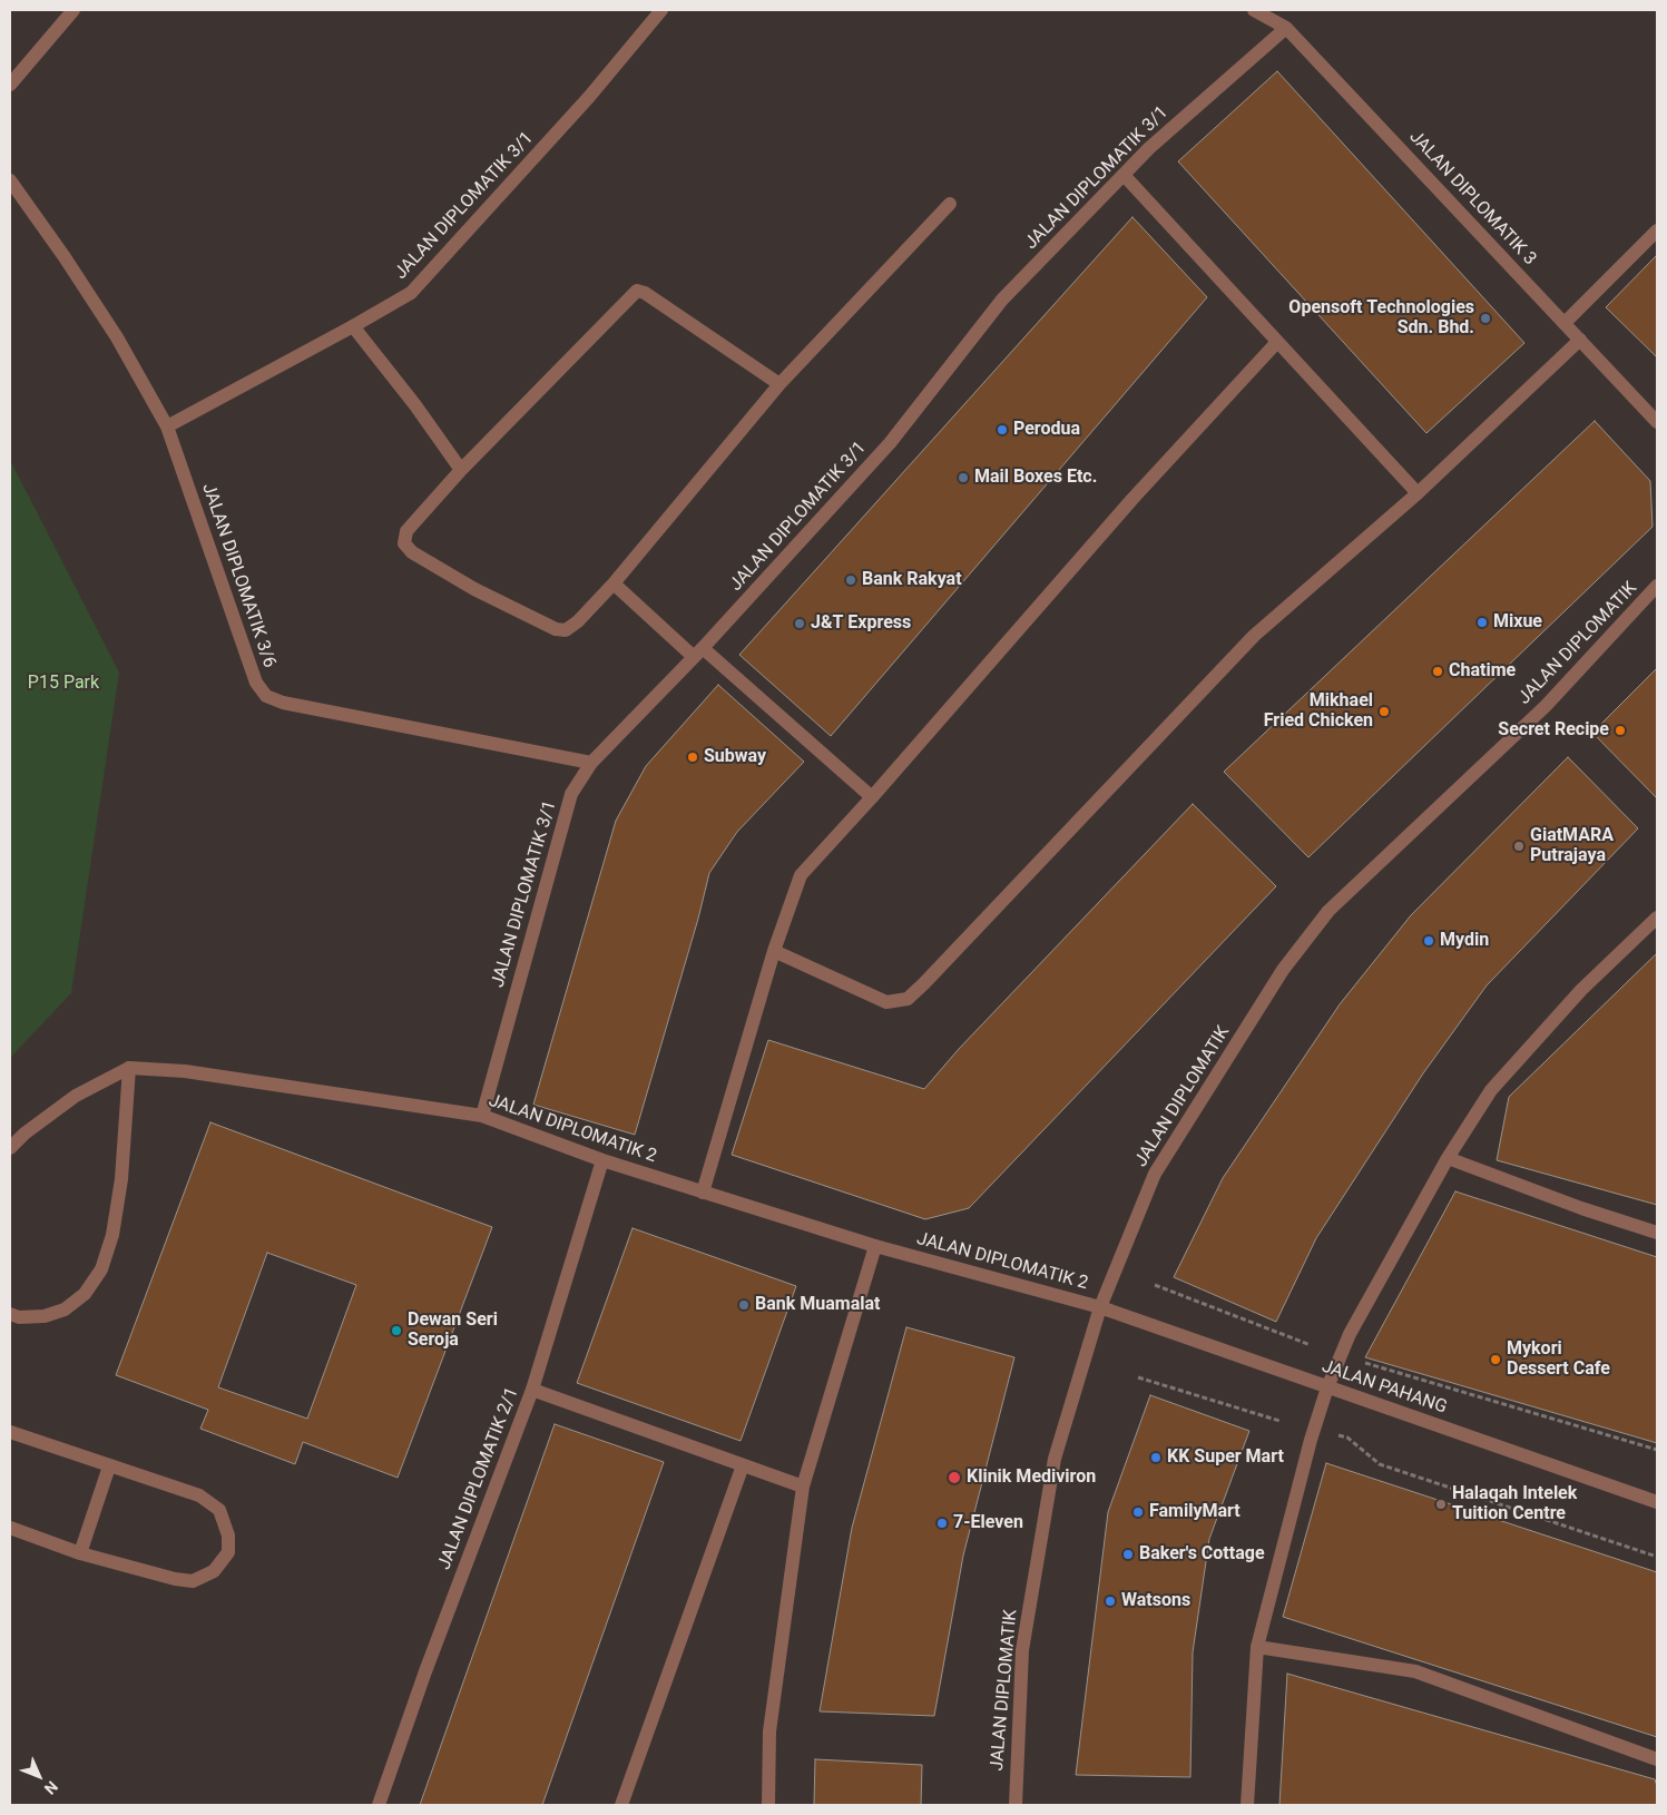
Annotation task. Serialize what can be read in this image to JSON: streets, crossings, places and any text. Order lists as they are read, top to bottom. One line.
{"streets":{"street":["JALAN DIPLOMATIK 3/1","JALAN DIPLOMATIK 3","JALAN DIPLOMATIK 3/6","JALAN DIPLOMATIK","JALAN DIPLOMATIK 2","JALAN PAHANG","JALAN DIPLOMATIK 2/1"]},"crossings":[["JALAN DIPLOMATIK 3/1","JALAN DIPLOMATIK 3"],["JALAN DIPLOMATIK 3/1","JALAN DIPLOMATIK 3/6"],["JALAN DIPLOMATIK 3/1","JALAN DIPLOMATIK 2"],["JALAN DIPLOMATIK","JALAN DIPLOMATIK 2"],["JALAN DIPLOMATIK","JALAN PAHANG"],["JALAN DIPLOMATIK 2","JALAN PAHANG"],["JALAN DIPLOMATIK 2","JALAN DIPLOMATIK 2/1"]],"parks":["P15 Park"],"places":["Opensoft Technologies Sdn. Bhd.","Perodua","Mail Boxes Etc.","Bank Rakyat","Mixue","J&T Express","Chatime","Mikhael Fried Chicken","Secret Recipe","Subway","GiatMARA Putrajaya","Mydin","Bank Muamalat","Dewan Seri Seroja","Mykori Dessert Cafe","KK Super Mart","Klinik Mediviron","Halaqah Intelek Tuition Centre","FamilyMart","7-Eleven","Baker's Cottage","Watsons"],"north":"bottom right"}
